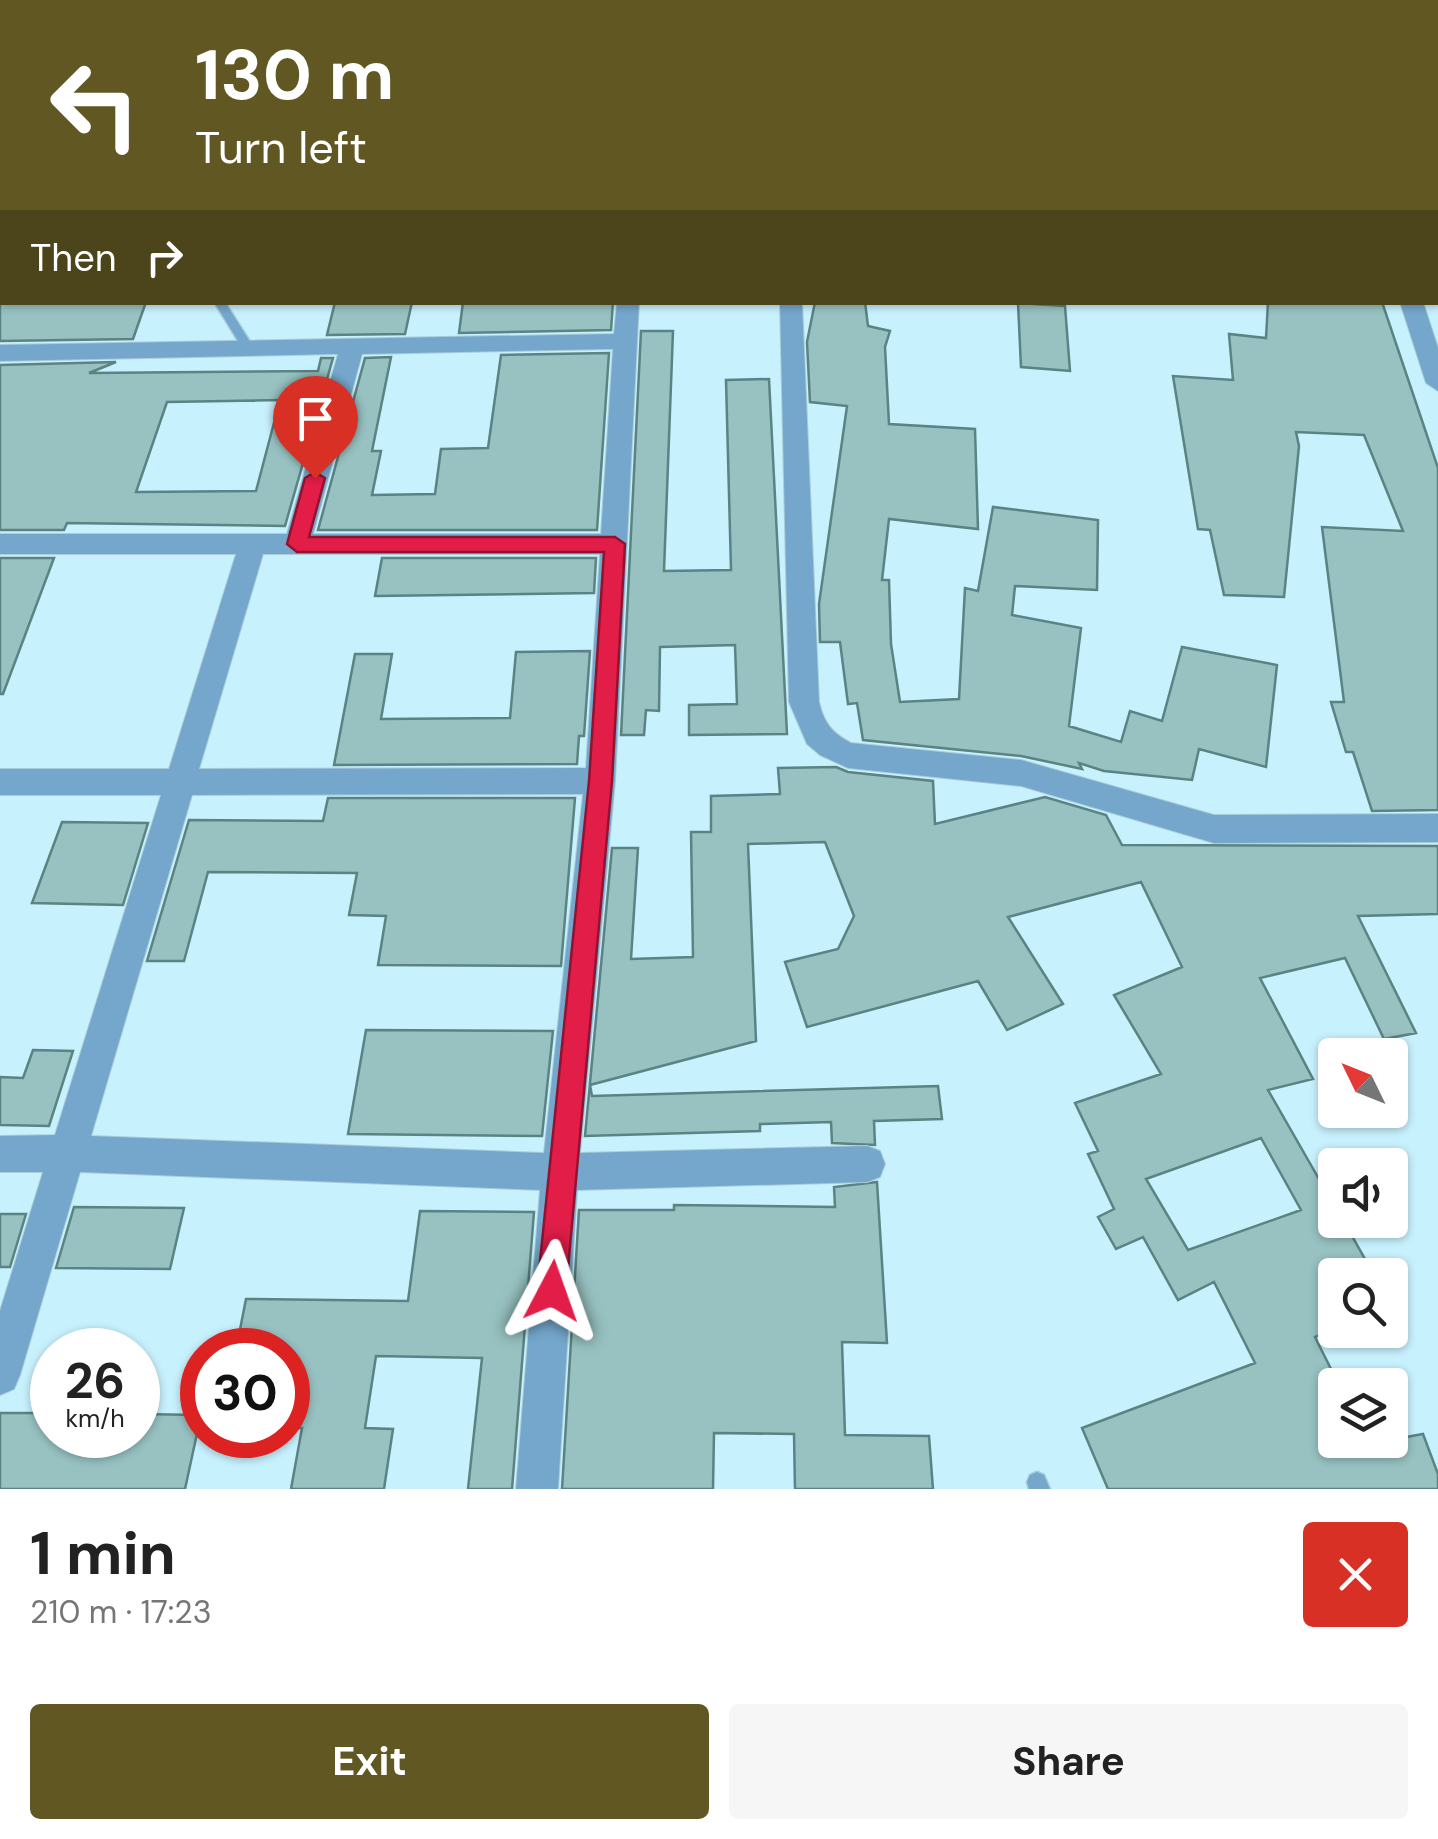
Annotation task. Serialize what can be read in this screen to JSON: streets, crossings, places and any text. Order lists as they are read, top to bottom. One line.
{"north":"top left","page":{"turn":["130 m","Turn left"],"then":"Then","speed":"26 km/h","limit":"30","heading":["1 min","210 m · 17:23"],"buttons":["Exit","Share"]}}
